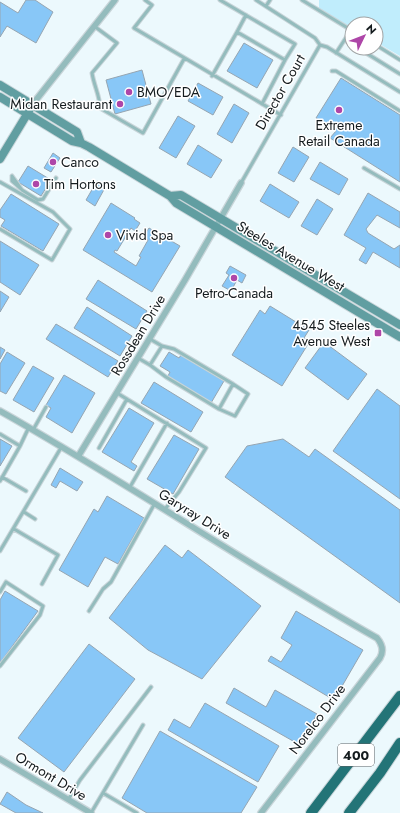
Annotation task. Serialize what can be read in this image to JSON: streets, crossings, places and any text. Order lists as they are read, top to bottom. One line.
{"streets":{"highway":["400"],"main road":["Steeles Avenue West"],"street":["Director Court","Rossdean Drive","Garyray Drive","Norelco Drive","Ormont Drive"]},"crossings":[["Director Court","Steeles Avenue West"],["Director Court","Rossdean Drive"],["Steeles Avenue West","Rossdean Drive"],["Rossdean Drive","Garyray Drive"],["Garyray Drive","Norelco Drive"]],"places":{"other":["BMO/EDA","Midan Restaurant","Extreme Retail Canada","Canco","Tim Hortons","Vivid Spa","Petro-Canada"],"transit":["4545 Steeles Avenue West"]},"north":"top right"}
